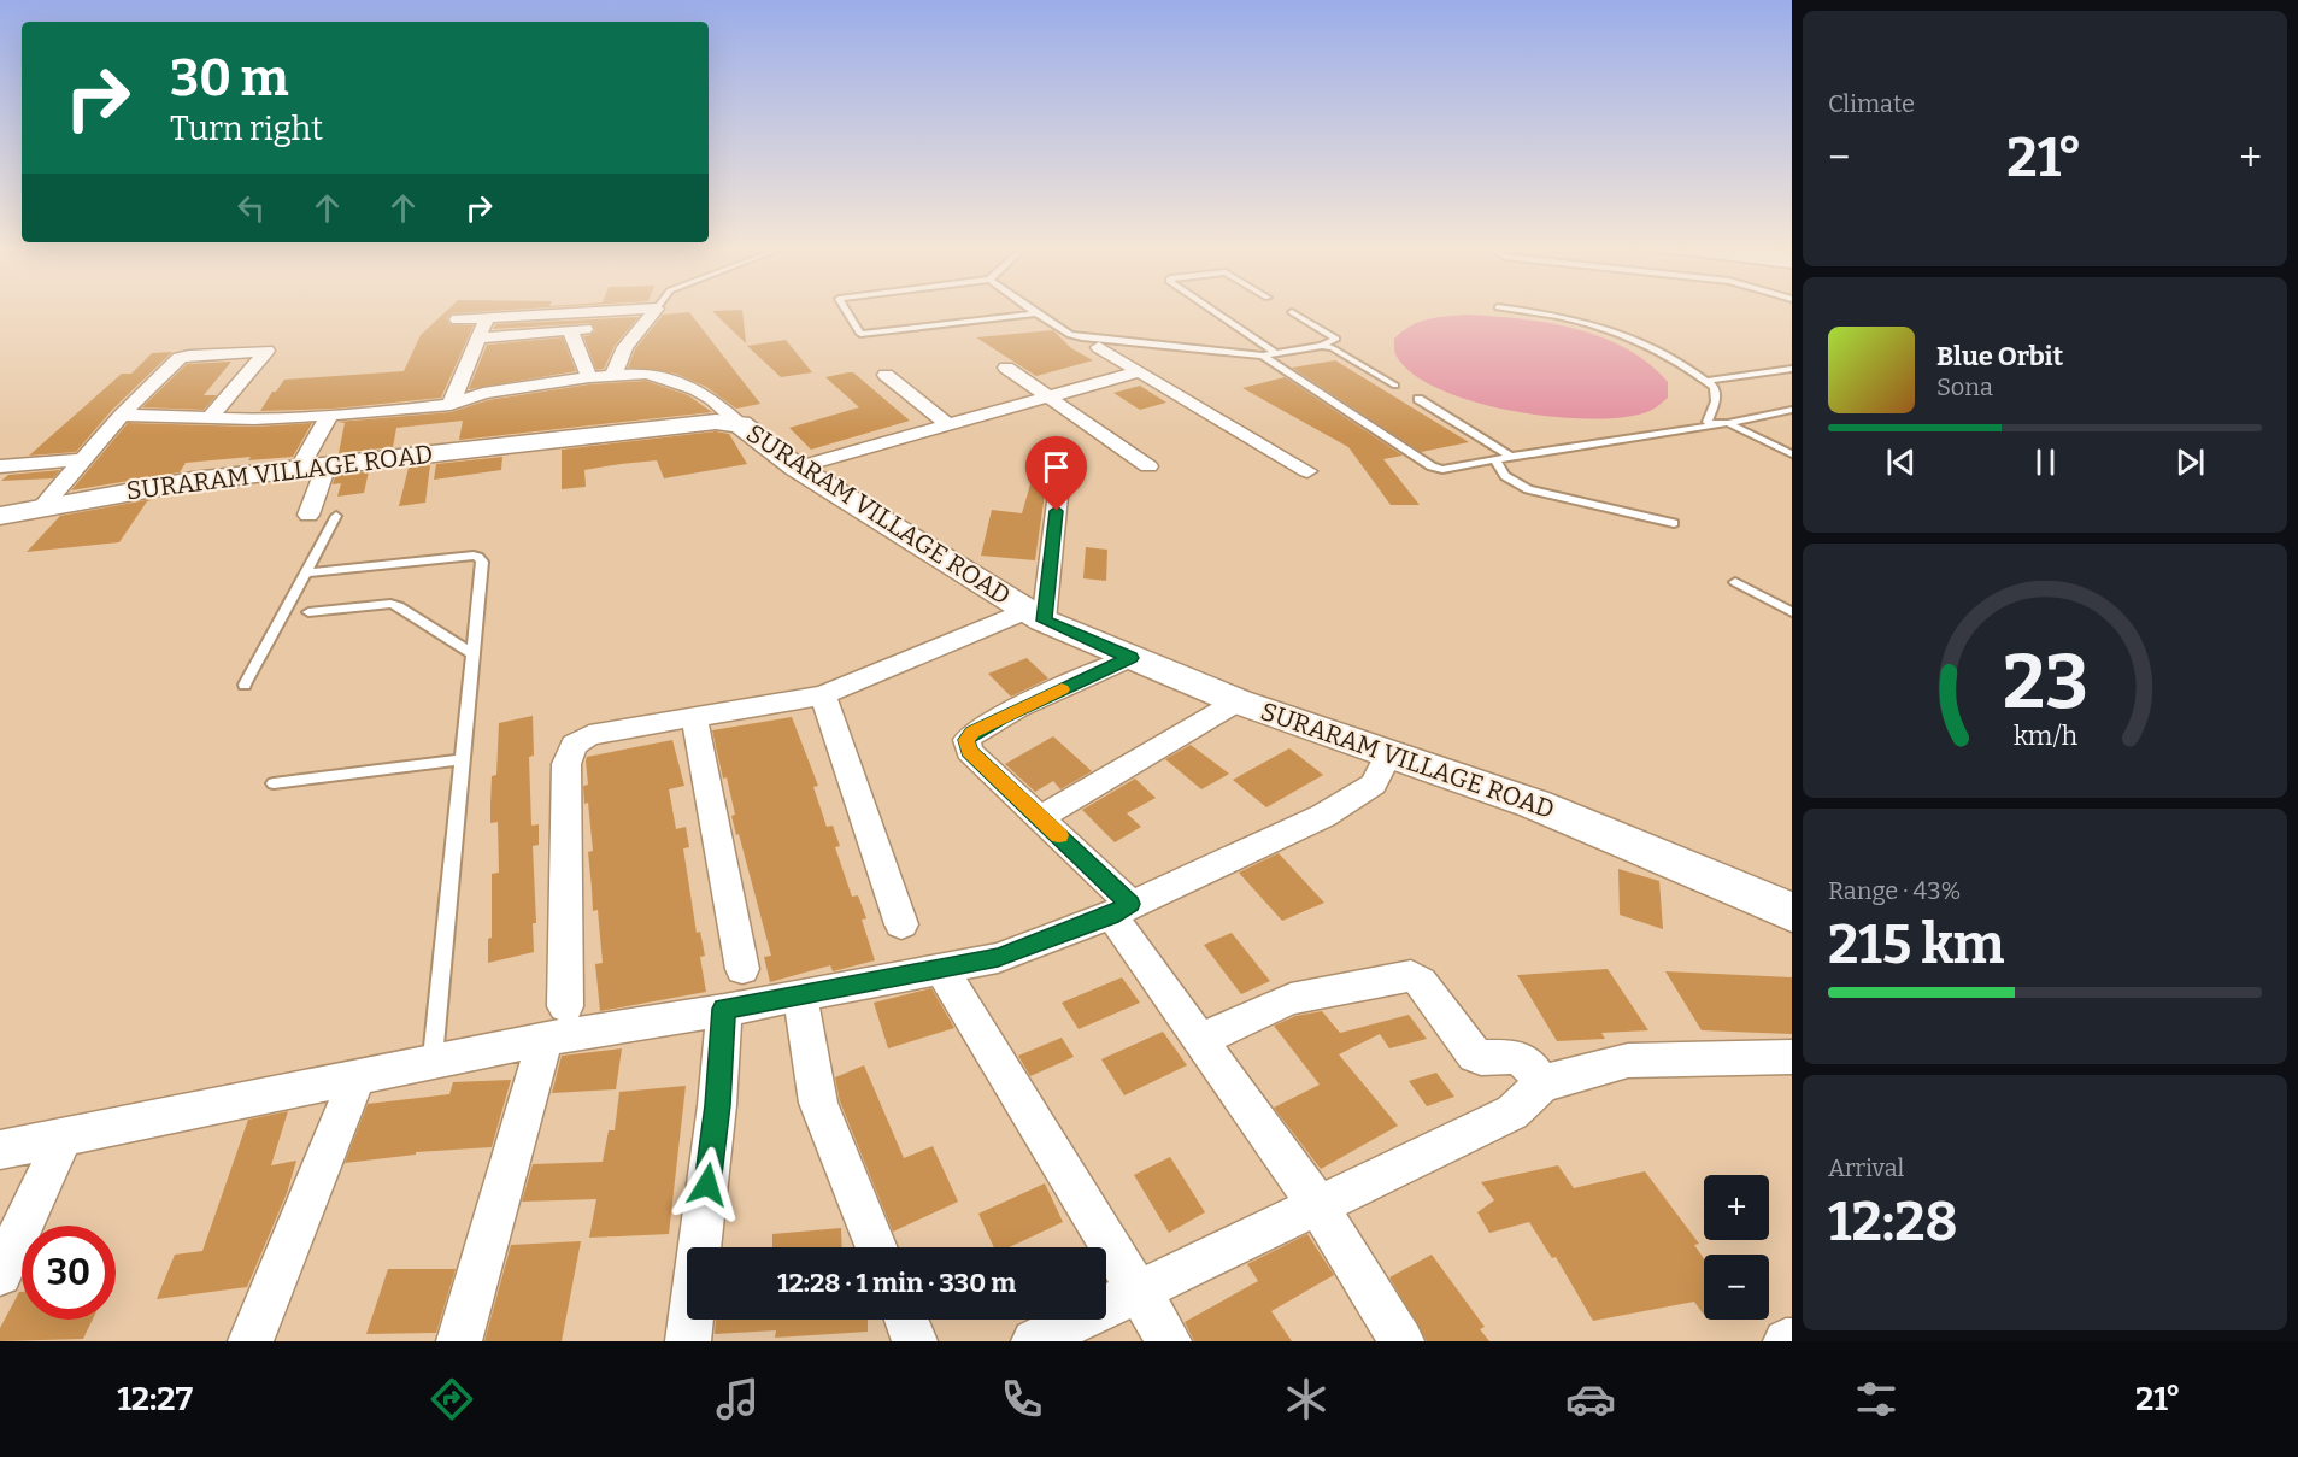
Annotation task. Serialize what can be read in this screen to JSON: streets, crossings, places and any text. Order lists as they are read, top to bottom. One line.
{"streets":{"main road":["SURARAM VILLAGE ROAD"]},"page":{"tile":["Climate",["Range · 43%","215 km"],["Arrival","12:28"]],"turn":["30 m","Turn right"],"heat":["−","21°","+"],"song":["Blue Orbit","Sona"],"map_buttons":["+","−"],"limit":"30","trip":"12:28 · 1 min · 330 m","tabs":["12:27","21°"],"gauge":["23","km/h"]}}
